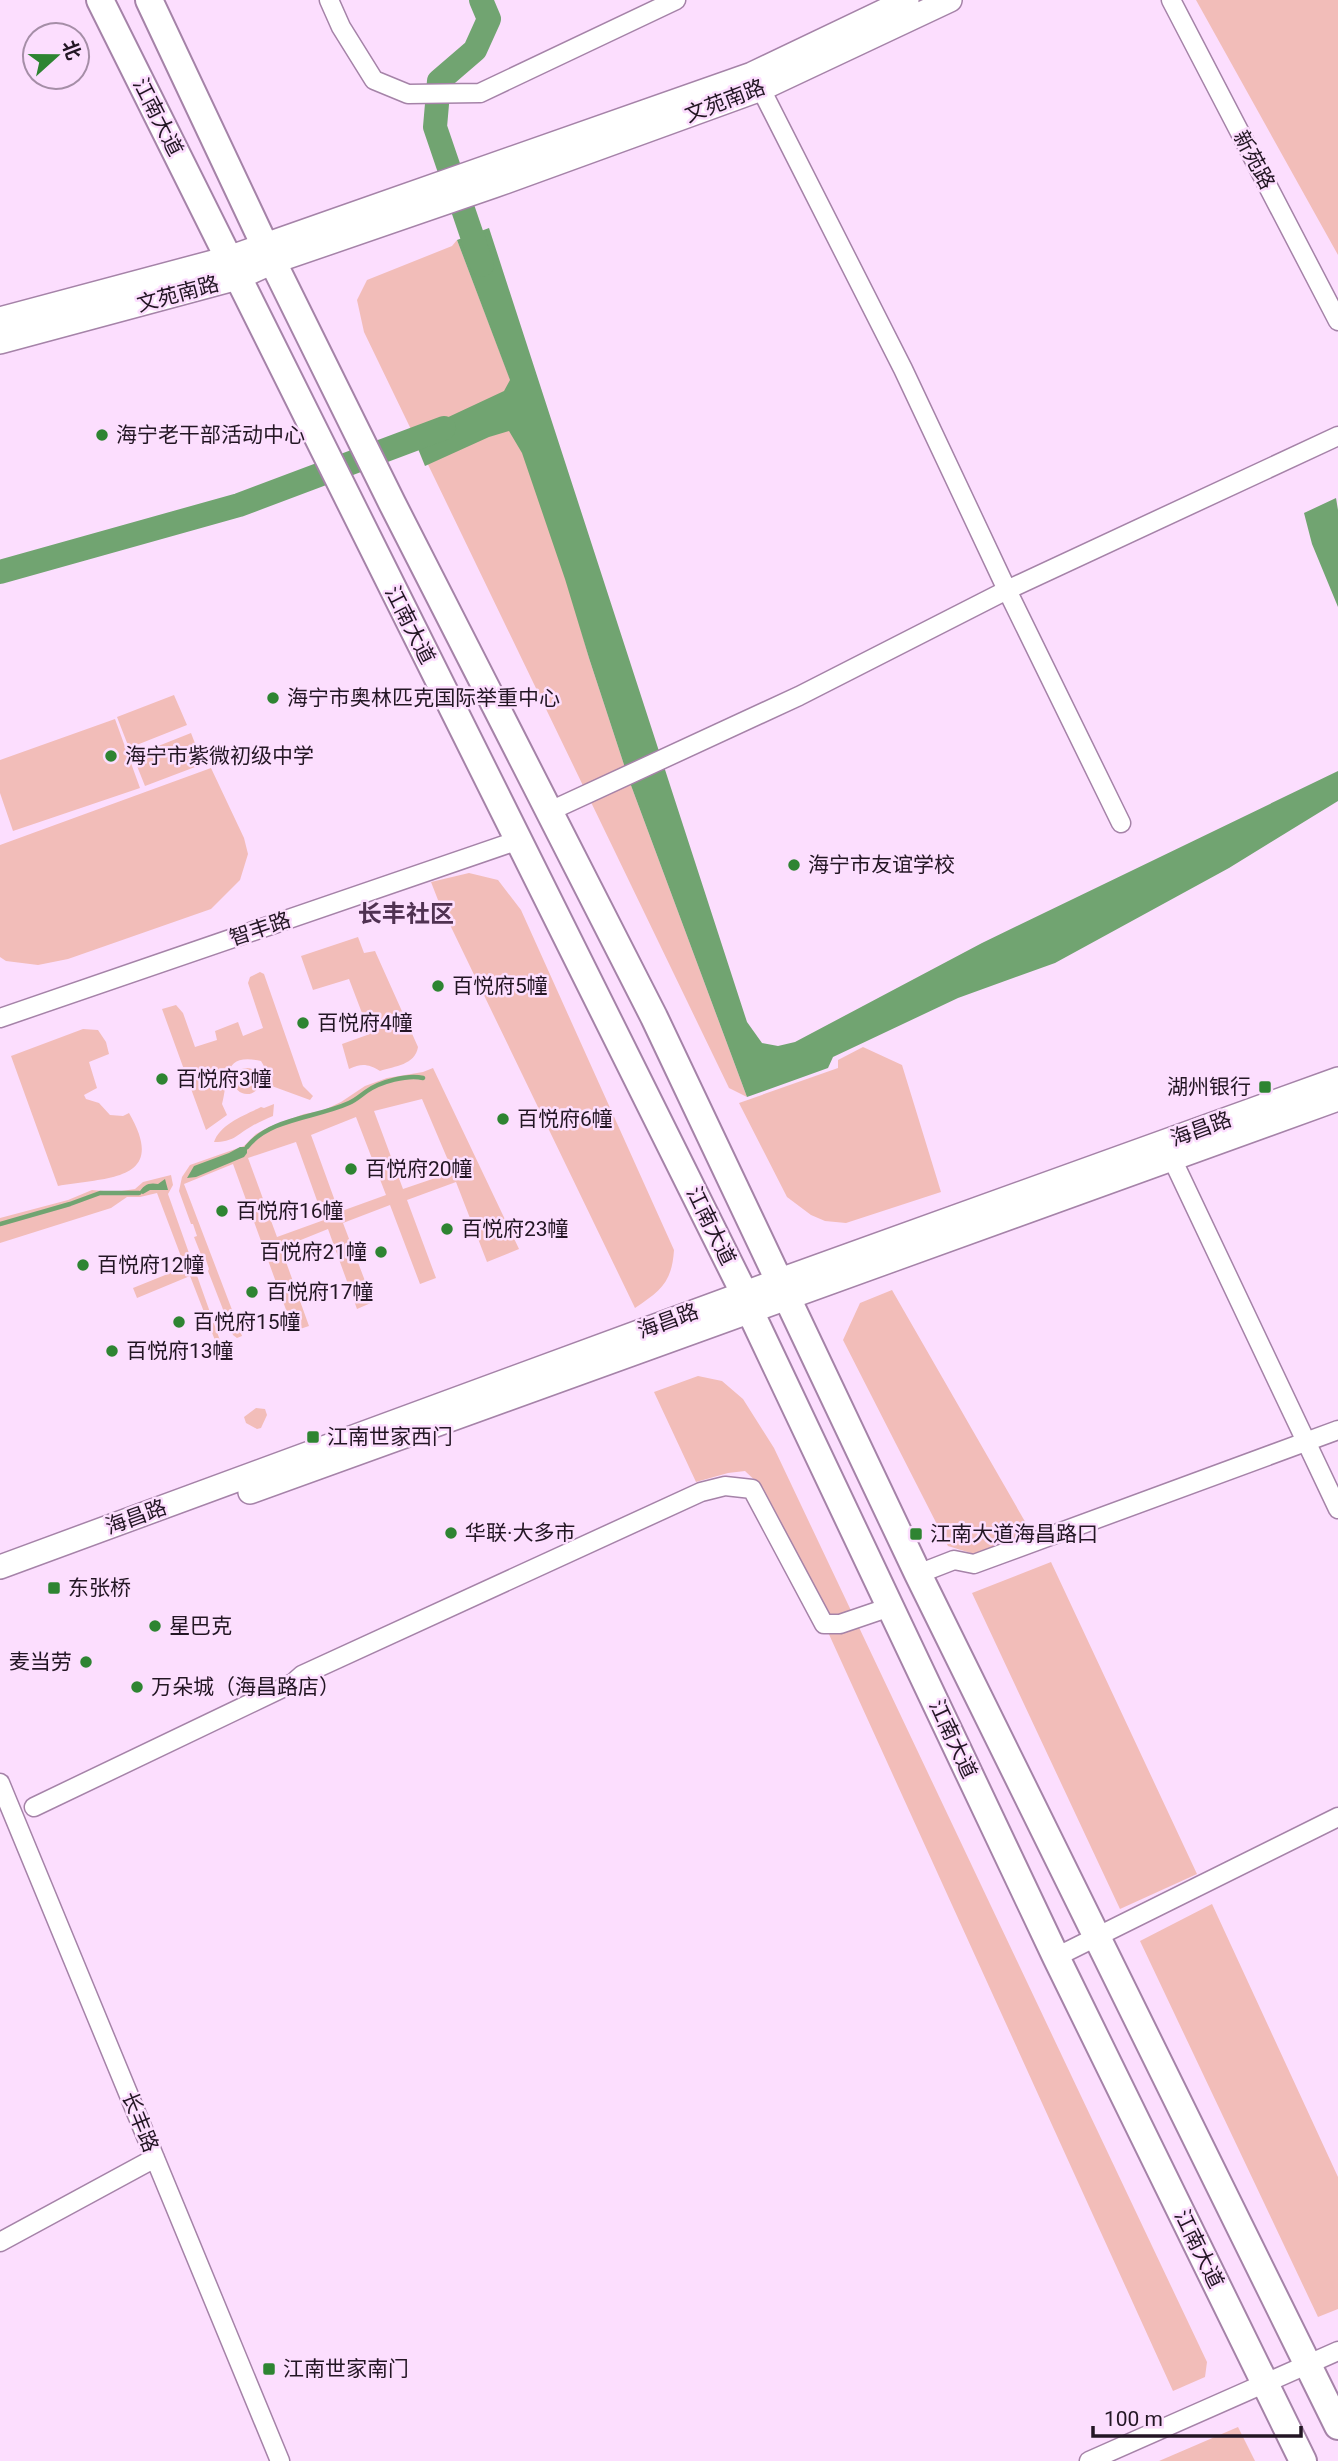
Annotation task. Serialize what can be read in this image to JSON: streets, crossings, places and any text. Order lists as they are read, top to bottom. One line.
{"streets":{"highway":["江南大道"],"main road":["文苑南路","海昌路"],"street":["新苑路","智丰路","长丰路"]},"crossings":[["文苑南路","江南大道"],["江南大道","智丰路"],["江南大道","海昌路"]],"districts":["长丰社区"],"places":{"other":["海宁老干部活动中心","海宁市奥林匹克国际举重中心","海宁市紫微初级中学","海宁市友谊学校","百悦府5幢","百悦府4幢","百悦府3幢","百悦府6幢","百悦府20幢","百悦府16幢","百悦府23幢","百悦府21幢","百悦府12幢","百悦府17幢","百悦府15幢","百悦府13幢","华联·大多市","星巴克","麦当劳","万朵城（海昌路店）"],"transit":["湖州银行","江南世家西门","江南大道海昌路口","东张桥","江南世家南门"]},"scale_bar":"100 m","north":"right"}
